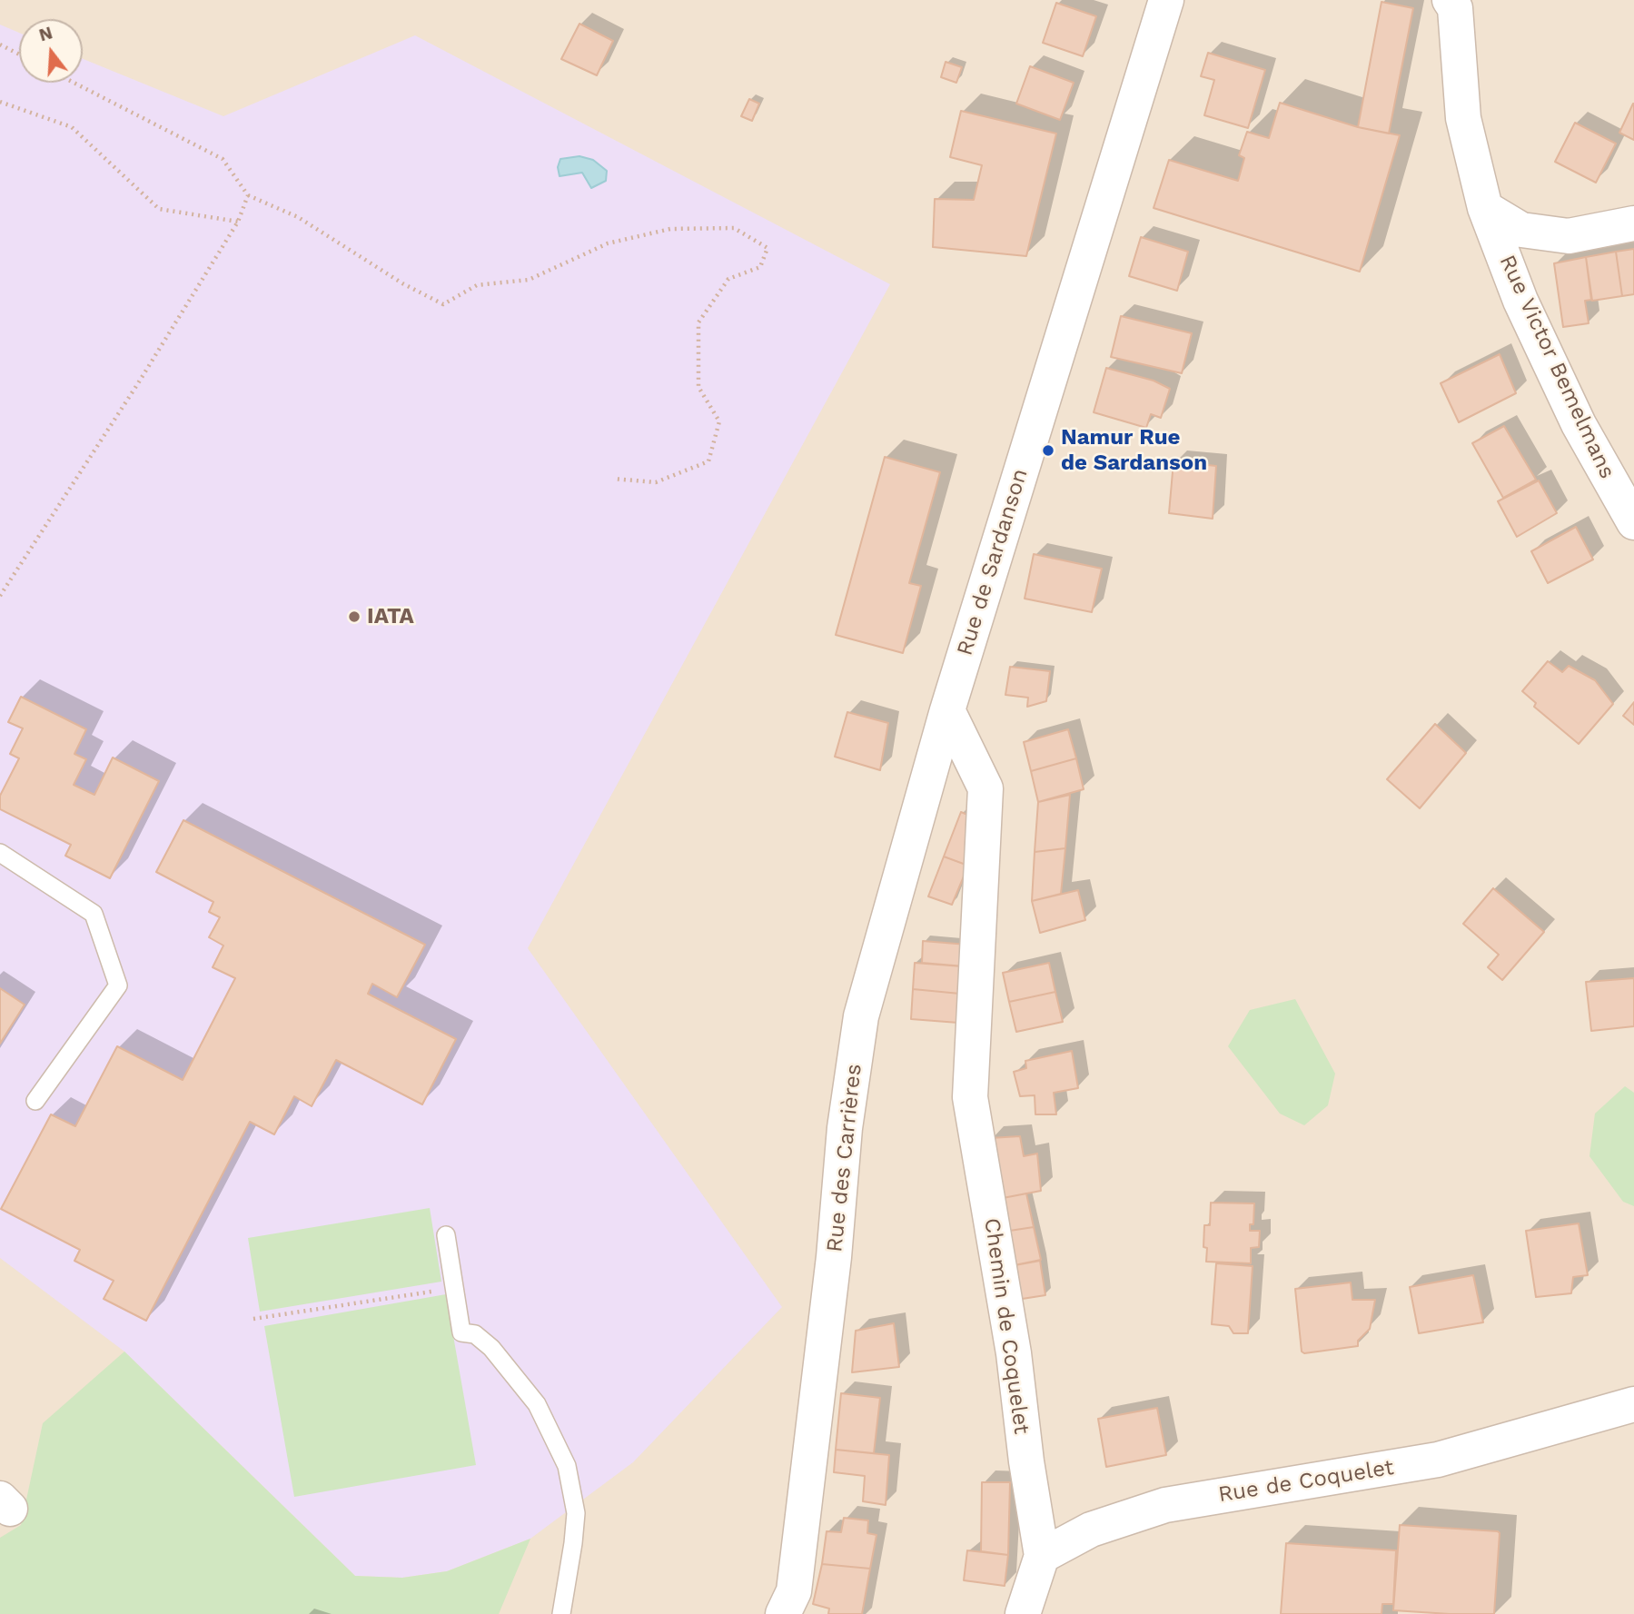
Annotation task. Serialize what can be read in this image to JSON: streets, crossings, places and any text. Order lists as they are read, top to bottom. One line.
{"streets":{"street":["Rue Victor Bemelmans","Rue de Sardanson","Rue des Carrières","Chemin de Coquelet","Rue de Coquelet"]},"crossings":[["Rue de Sardanson","Rue des Carrières"],["Rue de Sardanson","Chemin de Coquelet"],["Rue des Carrières","Chemin de Coquelet"],["Chemin de Coquelet","Rue de Coquelet"]],"places":["Namur Rue de Sardanson","IATA"],"north":"top"}
